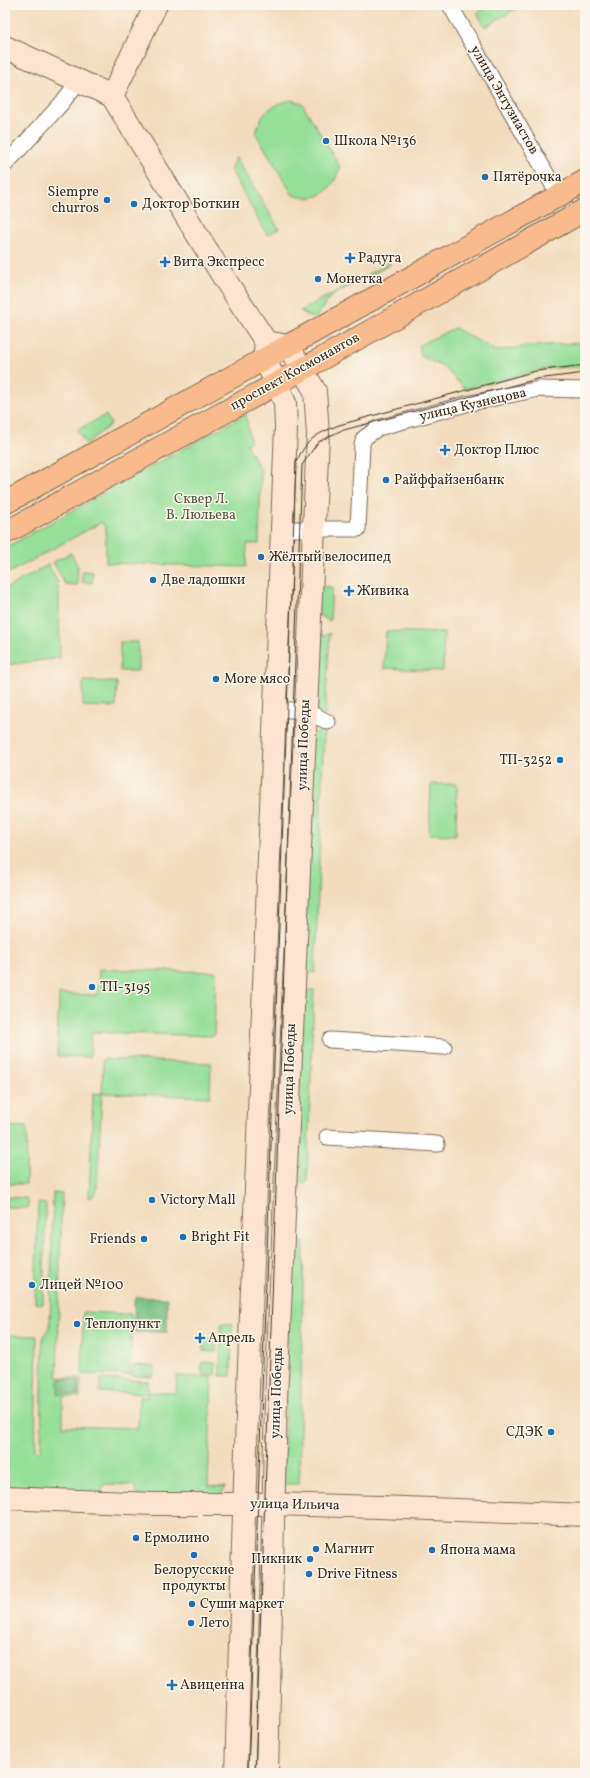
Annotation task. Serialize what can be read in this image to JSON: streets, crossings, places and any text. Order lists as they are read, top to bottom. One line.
{"streets":{"main road":["проспект Космонавтов","улица Победы","улица Ильича"],"street":["улица Энтузиастов","улица Кузнецова"]},"crossings":[["улица Энтузиастов","проспект Космонавтов"],["проспект Космонавтов","улица Победы"],["улица Кузнецова","улица Победы"],["улица Победы","улица Ильича"]],"parks":["Сквер Л. В. Люльева"],"places":{"other":["Школа №136","Пятёрочка","Siempre churros","Доктор Боткин","Монетка","Райффайзенбанк","Жёлтый велосипед","Две ладошки","More мясо","ТП-3252","ТП-3195","Victory Mall","Bright Fit","Friends","Лицей №100","Теплопункт","СДЭК","Ермолино","Магнит","Япона мама","Белорусские продукты","Пикник","Drive Fitness","Суши маркет","Лето"],"health":["Радуга","Вита Экспресс","Доктор Плюс","Живика","Апрель","Авиценна"]}}
